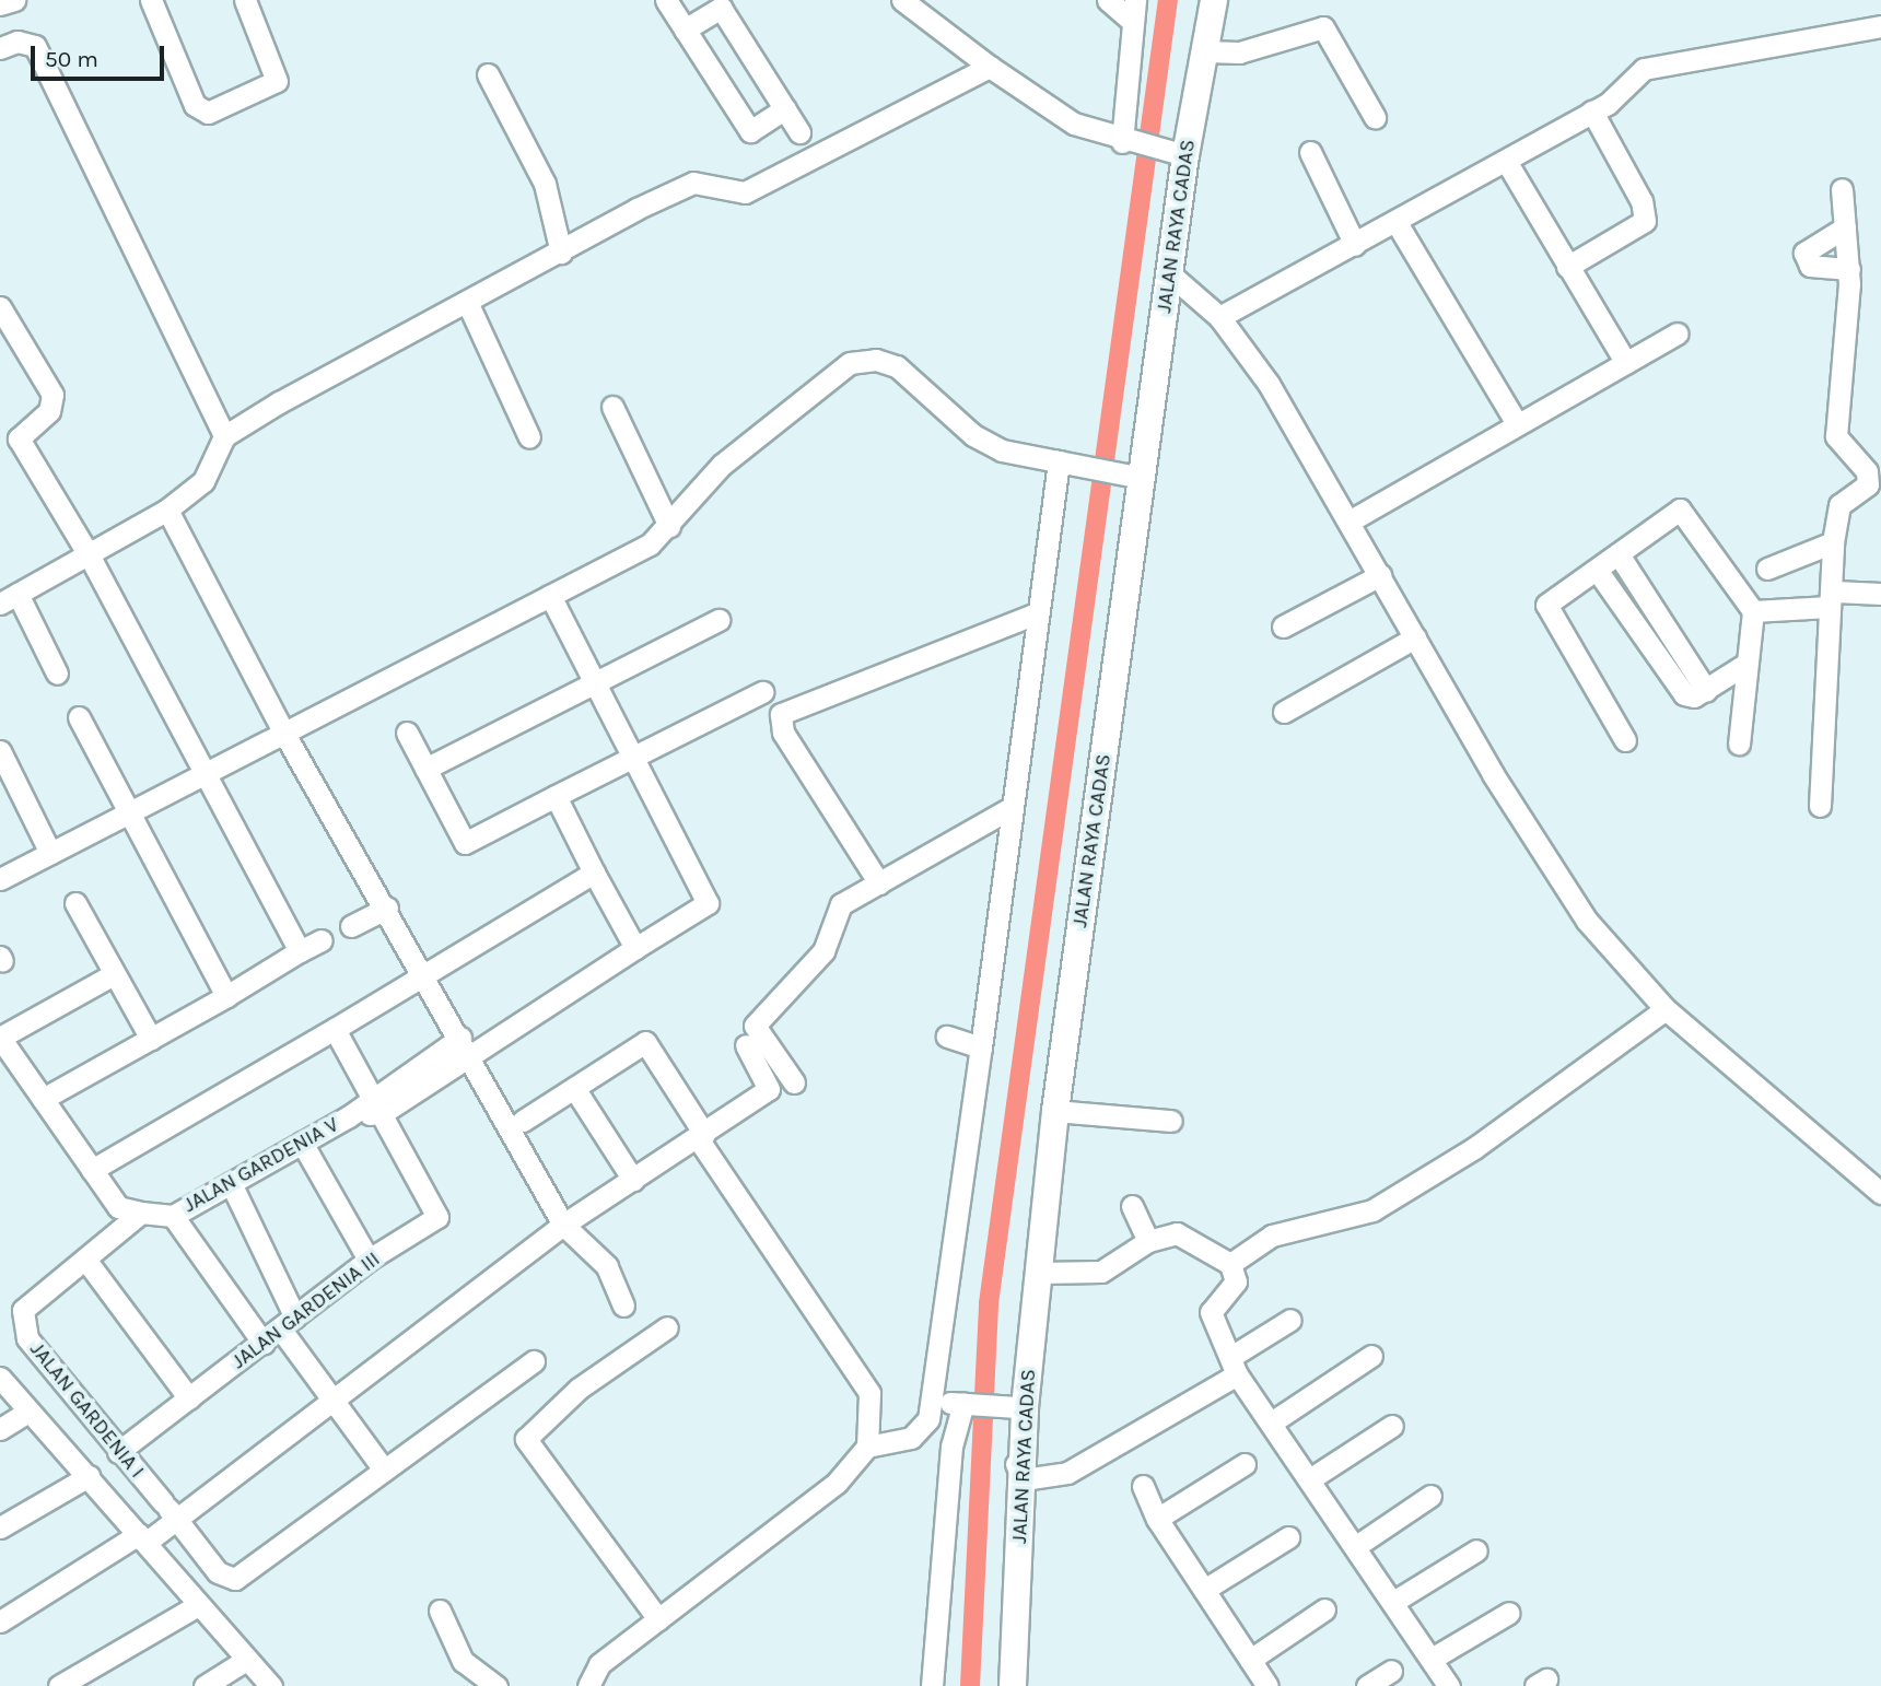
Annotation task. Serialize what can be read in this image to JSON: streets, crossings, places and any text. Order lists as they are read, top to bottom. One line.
{"streets":{"street":["JALAN RAYA CADAS","JALAN GARDENIA V","JALAN GARDENIA III","JALAN GARDENIA I"]},"crossings":[["JALAN GARDENIA V","JALAN GARDENIA III"],["JALAN GARDENIA III","JALAN GARDENIA I"]],"scale_bar":"50 m"}
